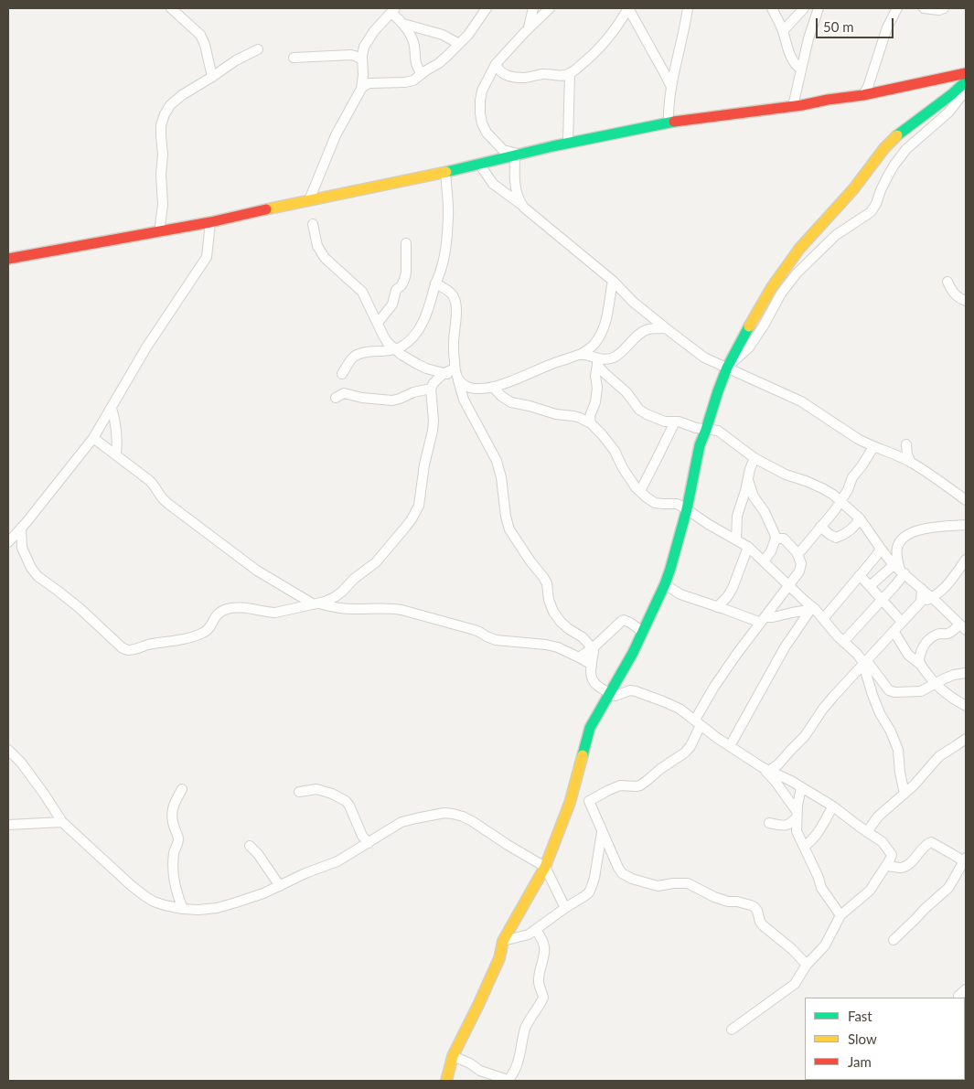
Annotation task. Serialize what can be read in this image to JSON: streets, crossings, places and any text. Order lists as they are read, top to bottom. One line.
{"legend":["Fast","Slow","Jam"],"scale_bar":"50 m"}
